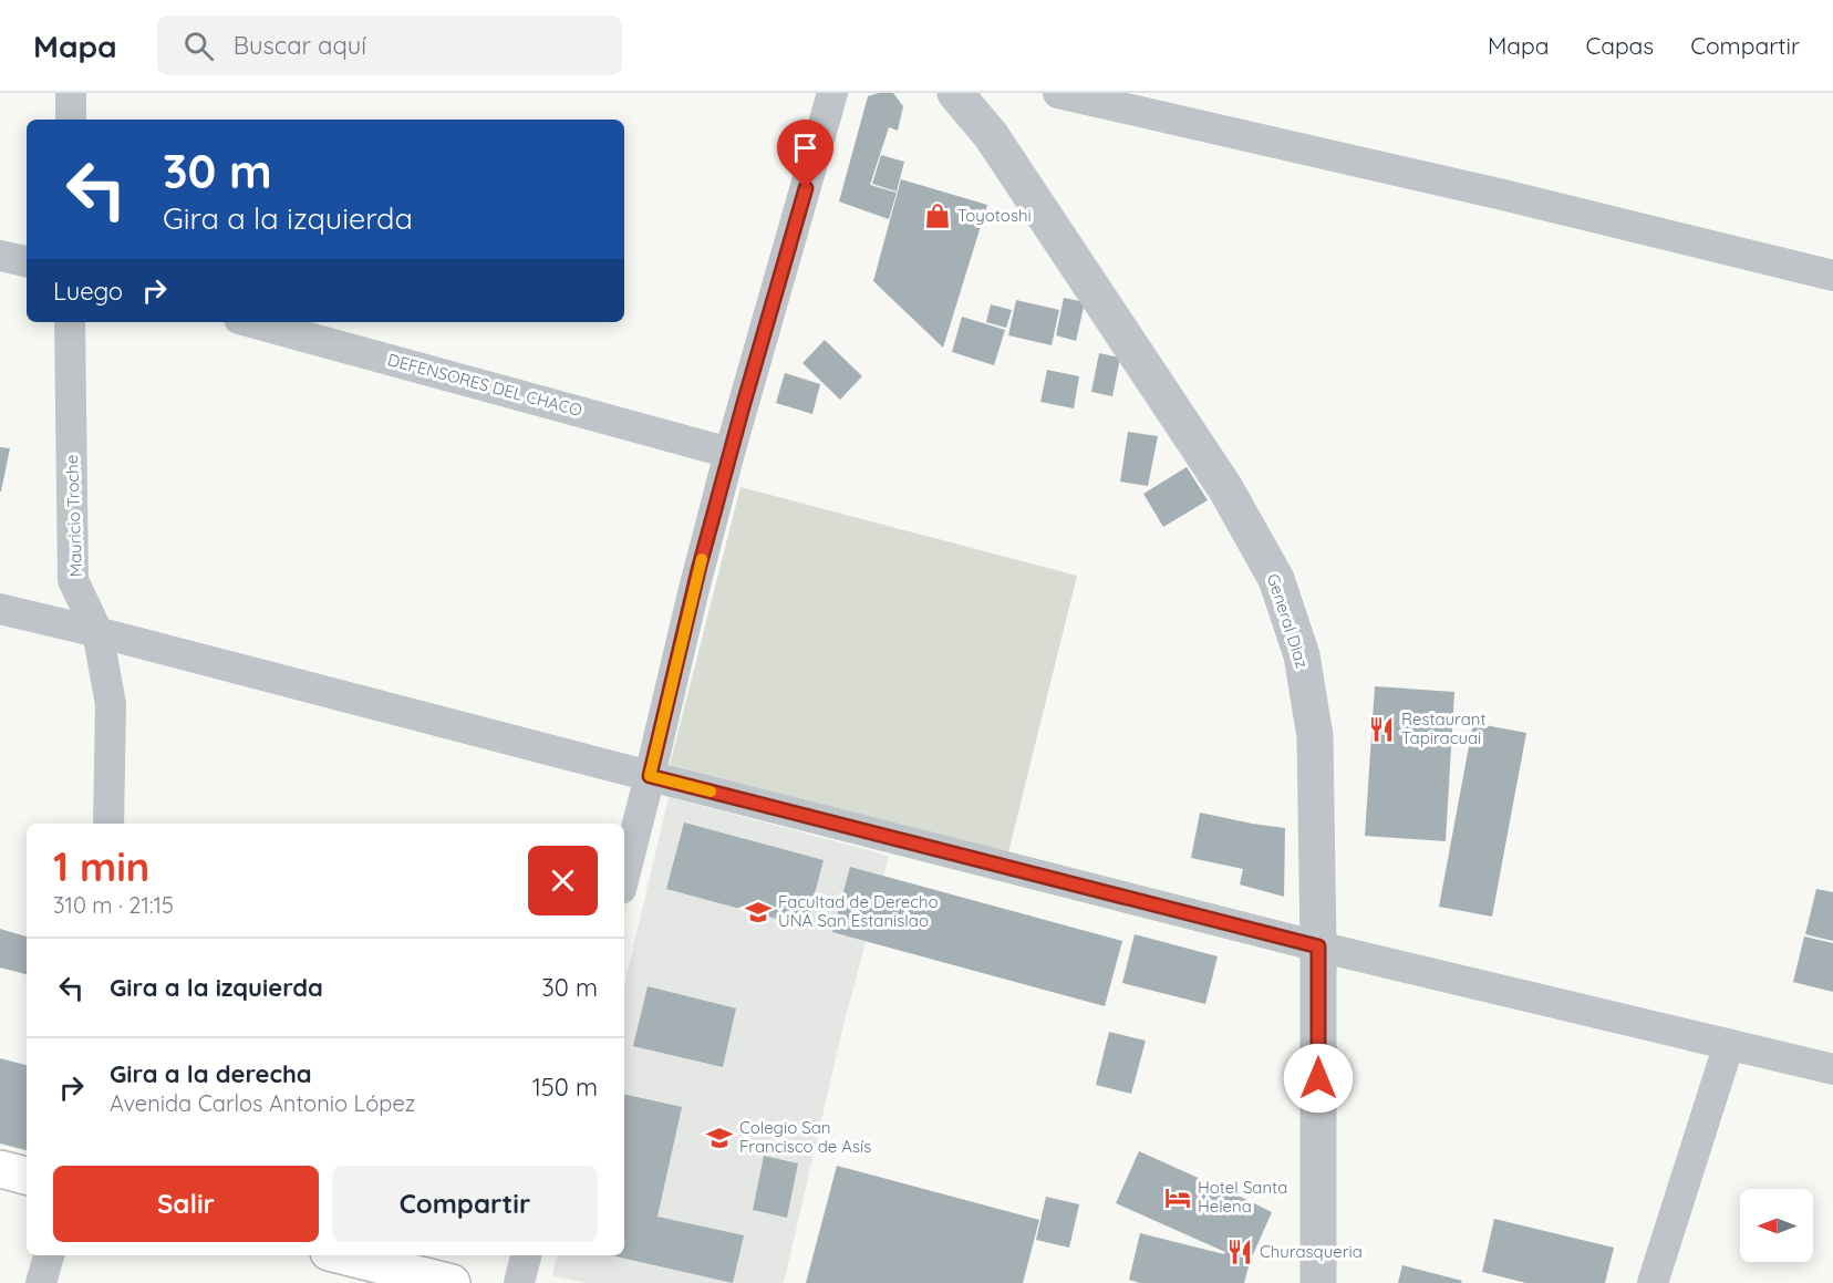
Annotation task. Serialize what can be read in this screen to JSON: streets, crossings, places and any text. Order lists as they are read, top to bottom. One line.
{"streets":{"street":["DEFENSORES DEL CHACO","Mauricio Troche","General Diaz"]},"places":{"shop":["Toyotoshi"],"restaurant":["Restaurant Tapiracuai","Churasqueria"],"school or university":["Facultad de Derecho UNA San Estanislao","Colegio San Francisco de Asís"],"hotel":["Hotel Santa Helena"]},"north":"left","page":{"header":"Mapa","search":"Buscar aquí","nav":["Mapa","Capas","Compartir"],"turn":["30 m","Gira a la izquierda"],"then":"Luego","heading":["1 min","310 m · 21:15"],"list":[{"name":"Gira a la izquierda","value":"30 m"},{"name":"Gira a la derecha","note":"Avenida Carlos Antonio López","value":"150 m"}],"buttons":["Salir","Compartir"]}}
